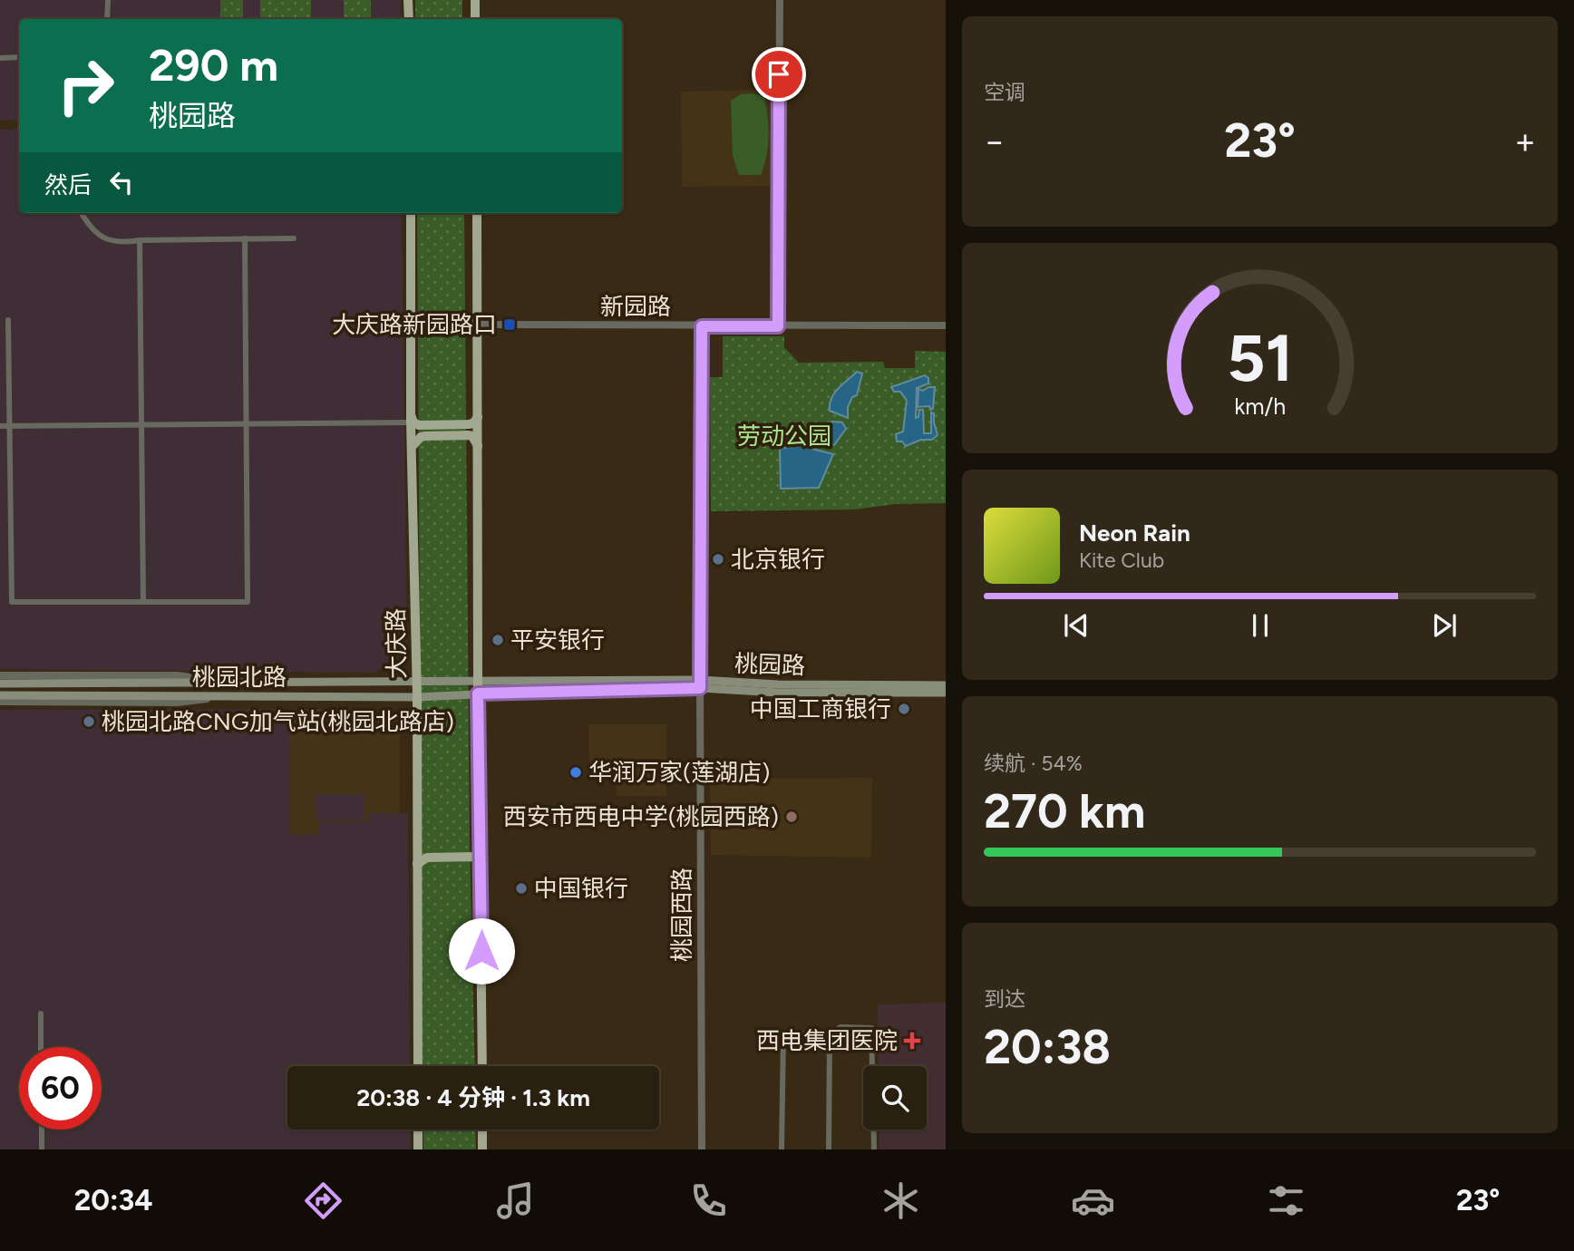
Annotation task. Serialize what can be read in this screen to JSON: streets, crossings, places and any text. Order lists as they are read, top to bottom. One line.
{"streets":{"main road":["大庆路","桃园路","桃园北路"],"street":["新园路","桃园西路"]},"crossings":[["新园路","桃园西路"],["大庆路","桃园北路"],["桃园路","桃园北路"],["桃园路","桃园西路"]],"parks":["劳动公园"],"places":{"transit":["大庆路新园路口"],"other":["北京银行","平安银行","中国工商银行","桃园北路CNG加气站(桃园北路店)","华润万家(莲湖店)","西安市西电中学(桃园西路)","中国银行"],"health":["西电集团医院"]},"page":{"tile":["空调",["续航 · 54%","270 km"],["到达","20:38"]],"turn":["290 m","桃园路"],"heat":["−","23°","+"],"then":"然后","song":["Neon Rain","Kite Club"],"limit":"60","trip":"20:38 · 4 分钟 · 1.3 km","tabs":["20:34","23°"],"gauge":["51","km/h"]}}
